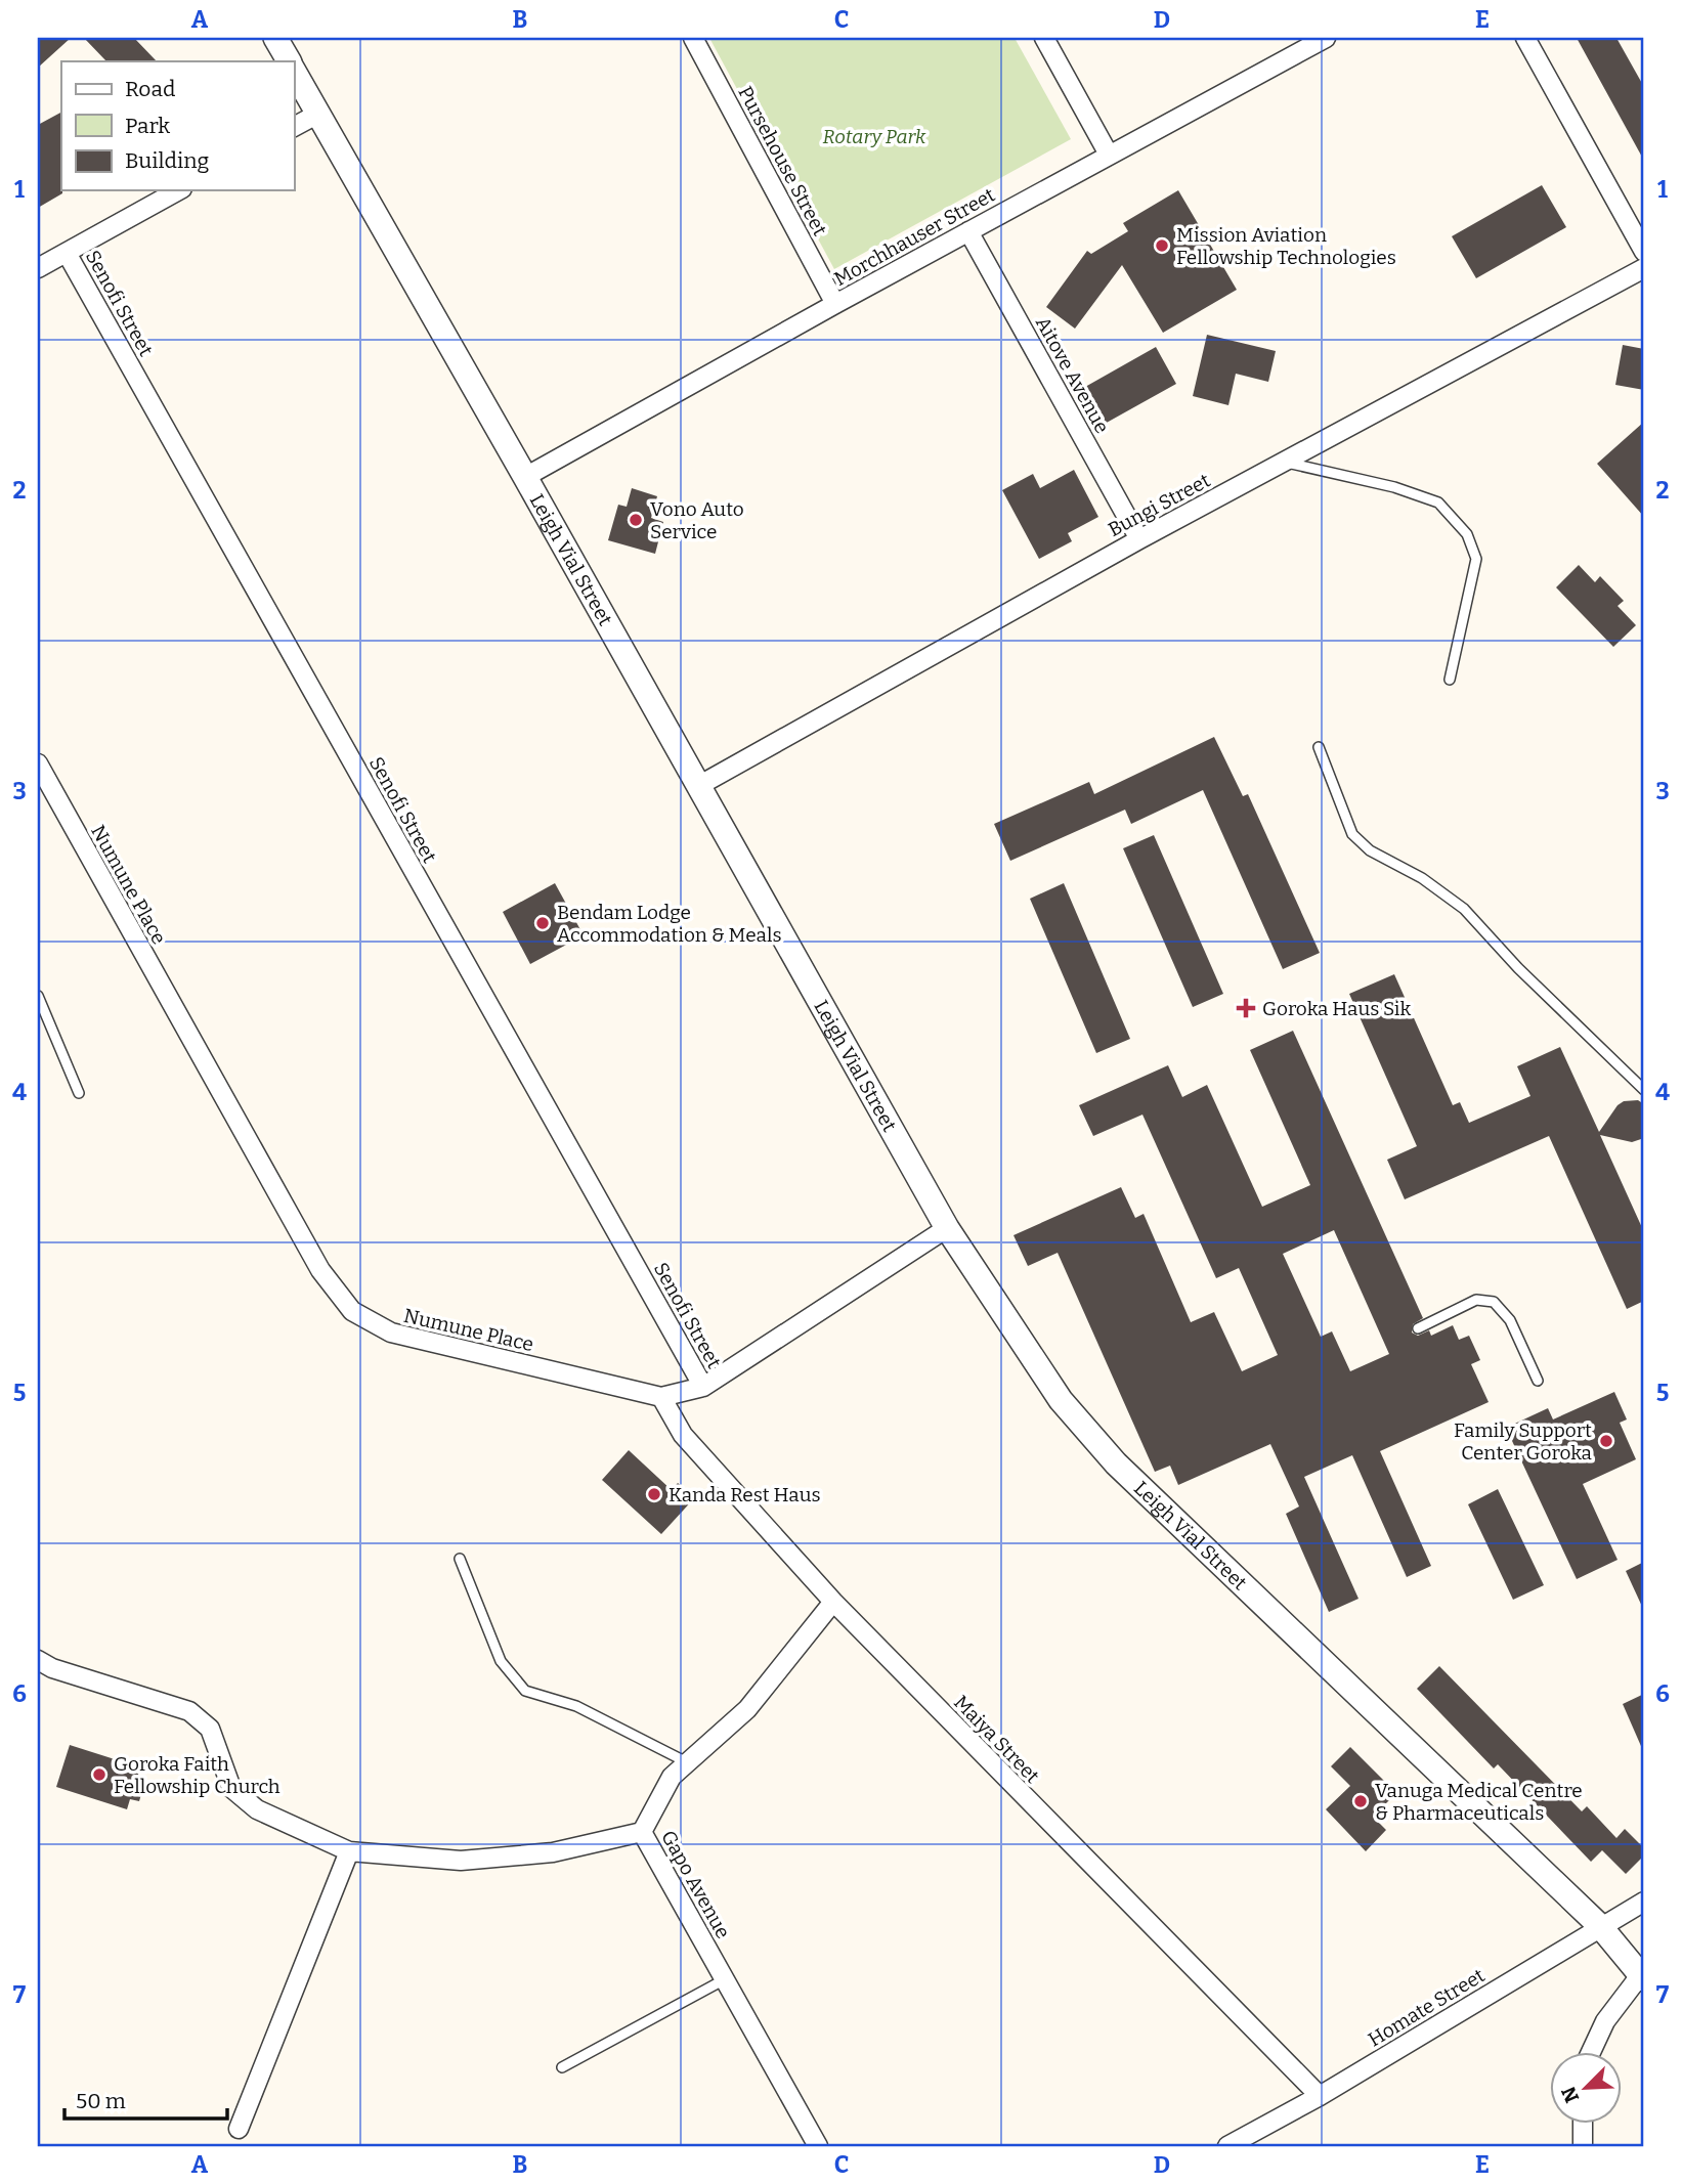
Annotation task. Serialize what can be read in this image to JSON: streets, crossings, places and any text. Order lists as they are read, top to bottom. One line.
{"streets":{"street":["Pursehouse Street","Morchhauser Street","Senofi Street","Aitove Avenue","Bungi Street","Leigh Vial Street","Numune Place","Maiya Street","Gapo Avenue","Homate Street"]},"crossings":[["Pursehouse Street","Morchhauser Street"],["Morchhauser Street","Aitove Avenue"],["Morchhauser Street","Leigh Vial Street"],["Senofi Street","Numune Place"],["Aitove Avenue","Bungi Street"],["Bungi Street","Leigh Vial Street"],["Leigh Vial Street","Numune Place"],["Leigh Vial Street","Homate Street"],["Numune Place","Maiya Street"],["Maiya Street","Gapo Avenue"],["Maiya Street","Homate Street"]],"parks":["Rotary Park"],"places":{"other":["Mission Aviation Fellowship Technologies","Vono Auto Service","Bendam Lodge Accommodation & Meals","Family Support Center Goroka","Kanda Rest Haus","Goroka Faith Fellowship Church","Vanuga Medical Centre & Pharmaceuticals"],"health":["Goroka Haus Sik"]},"legend":["Road","Park","Building"],"scale_bar":"50 m","north":"bottom left","grid":{"columns":["A","B","C","D","E"],"rows":["1","2","3","4","5","6","7"]}}
